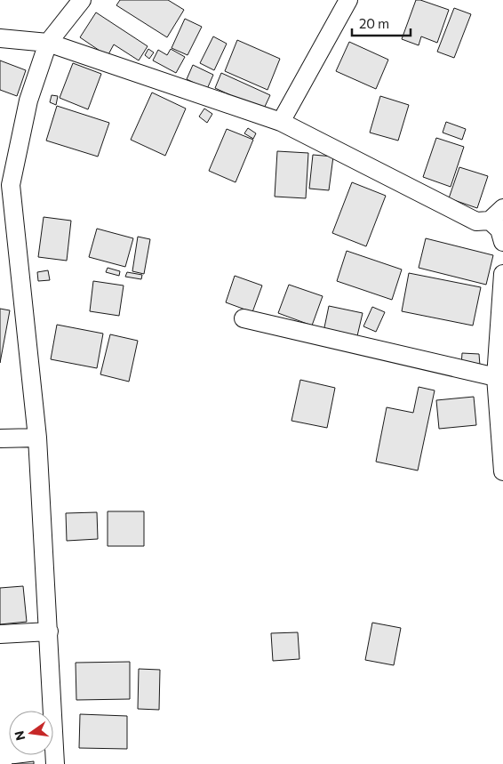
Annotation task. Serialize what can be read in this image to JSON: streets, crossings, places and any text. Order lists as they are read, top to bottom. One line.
{"scale_bar":"20 m","north":"left"}
